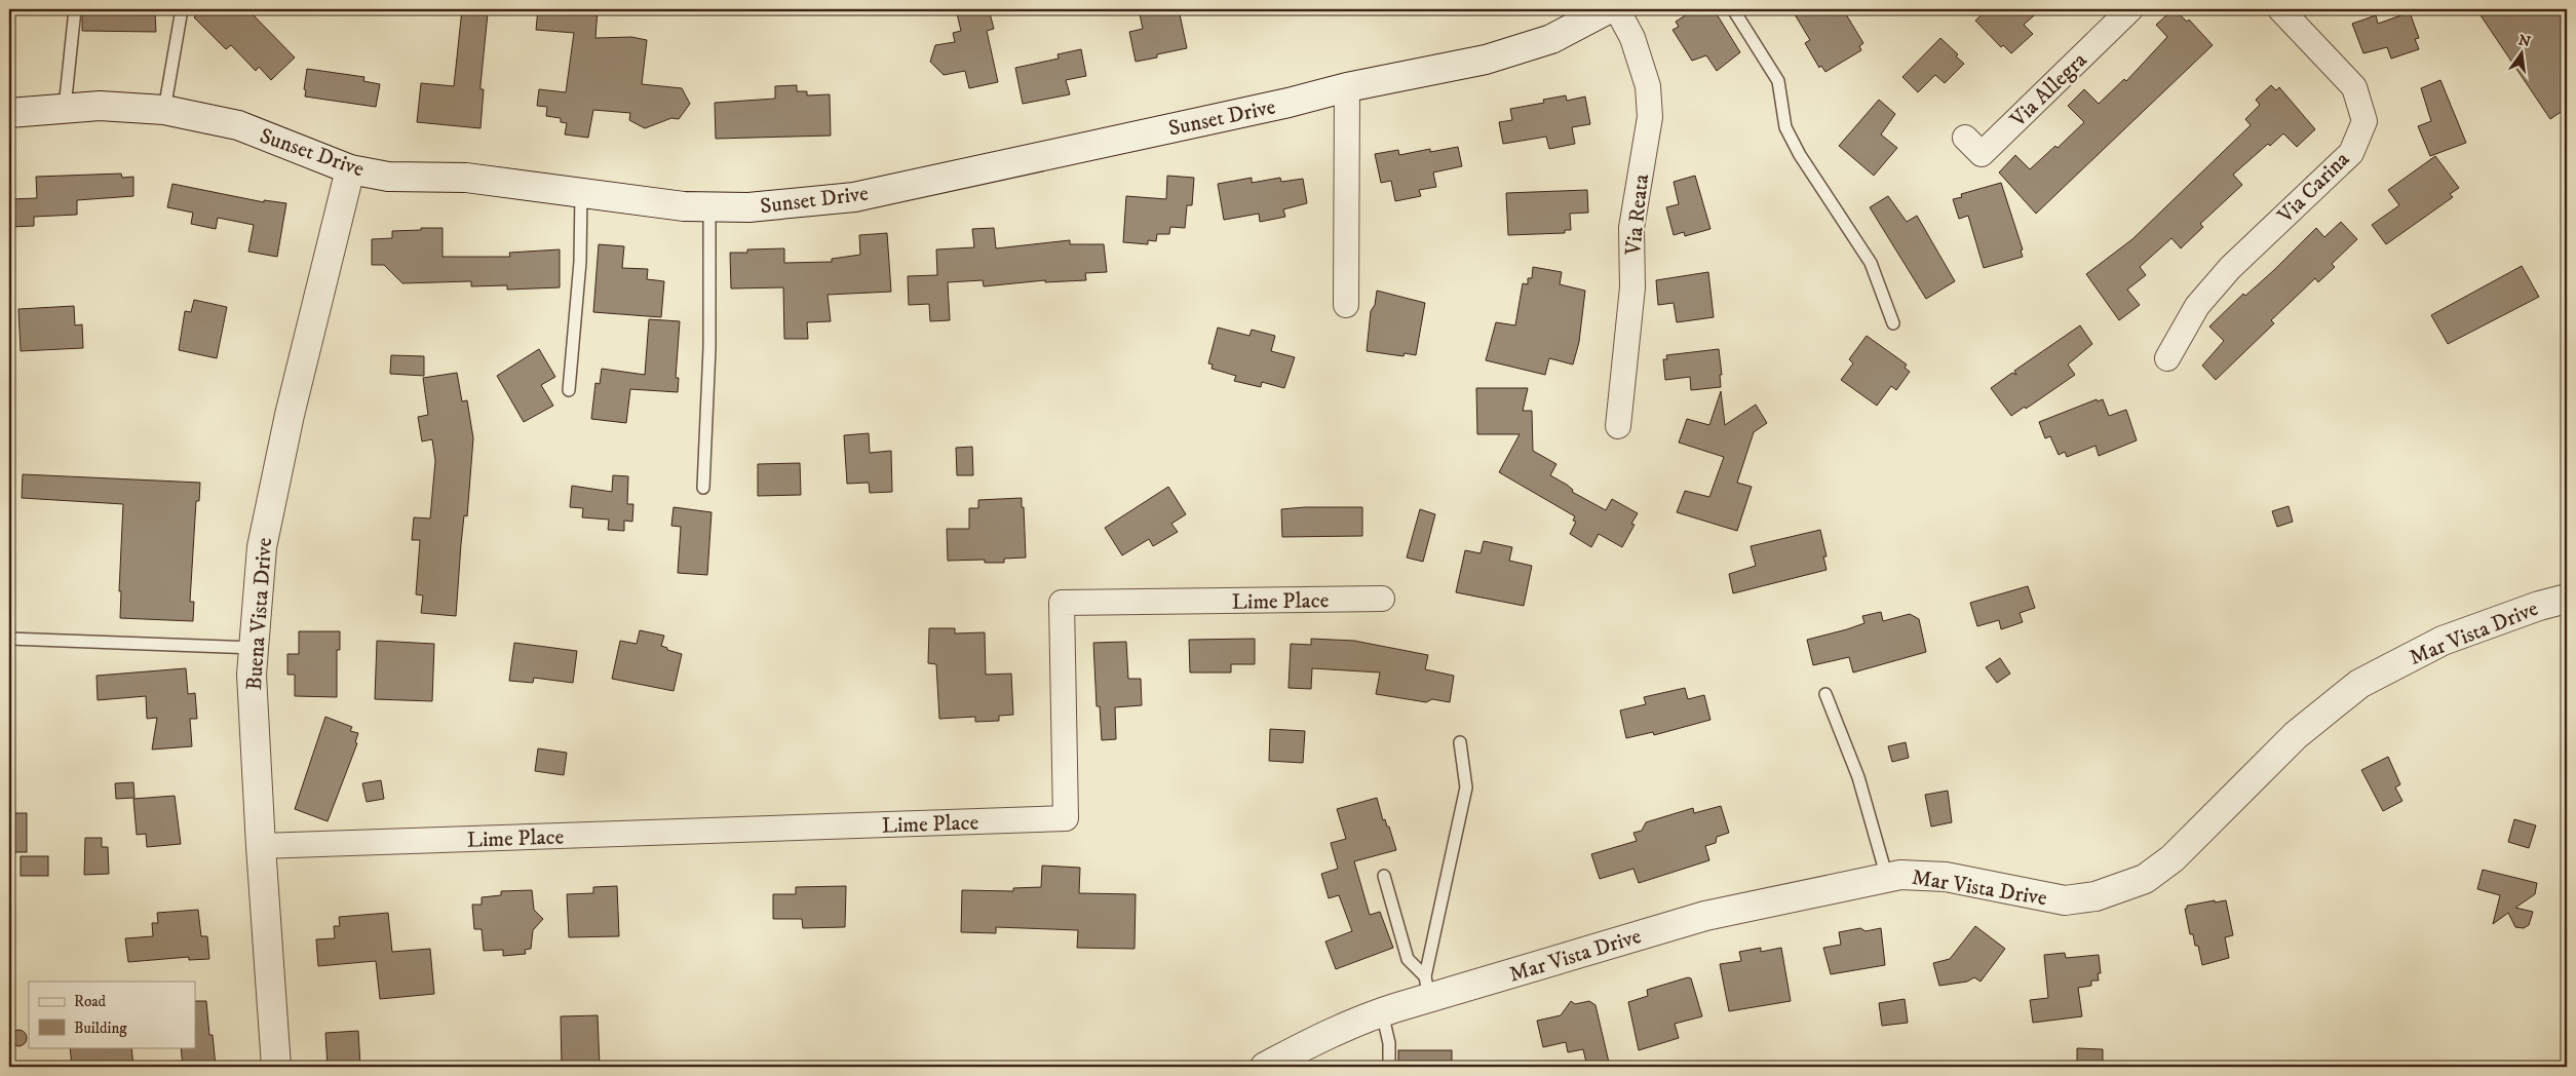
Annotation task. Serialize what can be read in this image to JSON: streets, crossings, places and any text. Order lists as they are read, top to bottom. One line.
{"streets":{"street":["Via Allegra","Sunset Drive","Via Carina","Via Reata","Lime Place","Buena Vista Drive","Mar Vista Drive"]},"crossings":[["Sunset Drive","Buena Vista Drive"],["Lime Place","Buena Vista Drive"]],"legend":["Road","Building"],"north":"top"}
